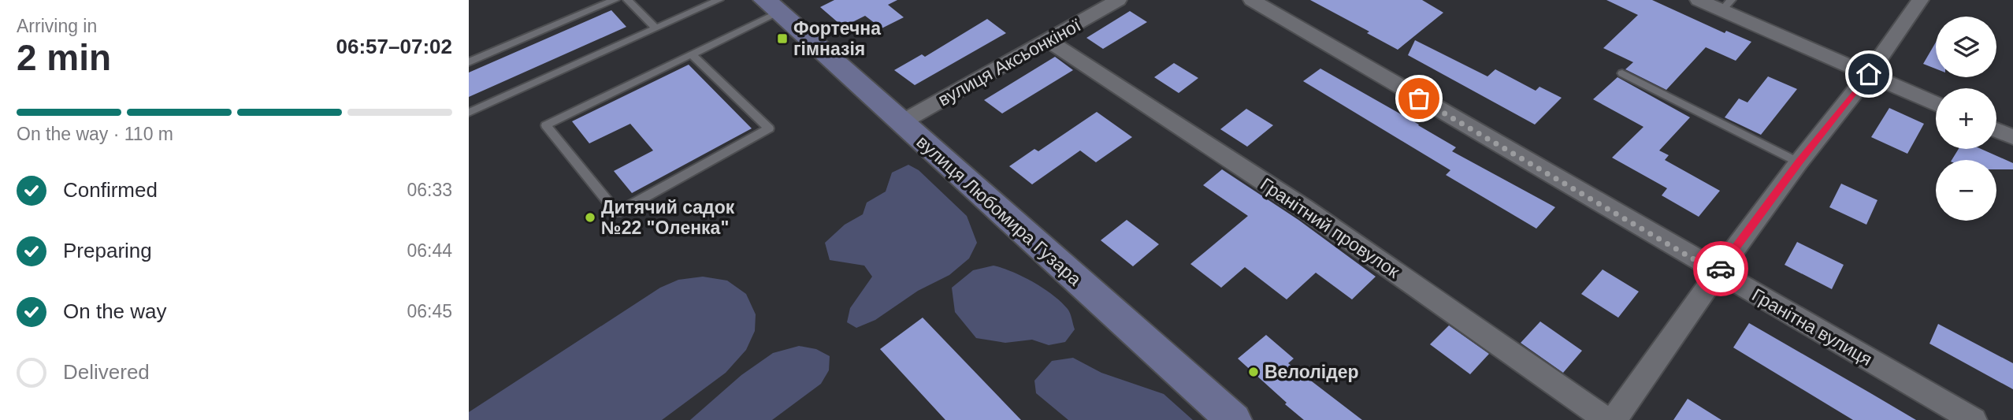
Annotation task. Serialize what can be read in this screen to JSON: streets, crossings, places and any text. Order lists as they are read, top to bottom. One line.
{"streets":{"street":["вулиця Аксьонкіної","вулиця Любомира Гузара","Гранітний провулок","Гранітна вулиця"]},"crossings":[["вулиця Аксьонкіної","вулиця Любомира Гузара"],["вулиця Аксьонкіної","Гранітний провулок"]],"places":{"transit":["Фортечна гімназія"],"other":["Дитячий садок №22 \"Оленка\"","Велолідер"]},"page":{"heading":["2 min","Arriving in","06:57–07:02"],"map_buttons":["+","−"],"bar":"On the way · 110 m","list":[["Confirmed","06:33"],["Preparing","06:44"],["On the way","06:45"],"Delivered"]}}
